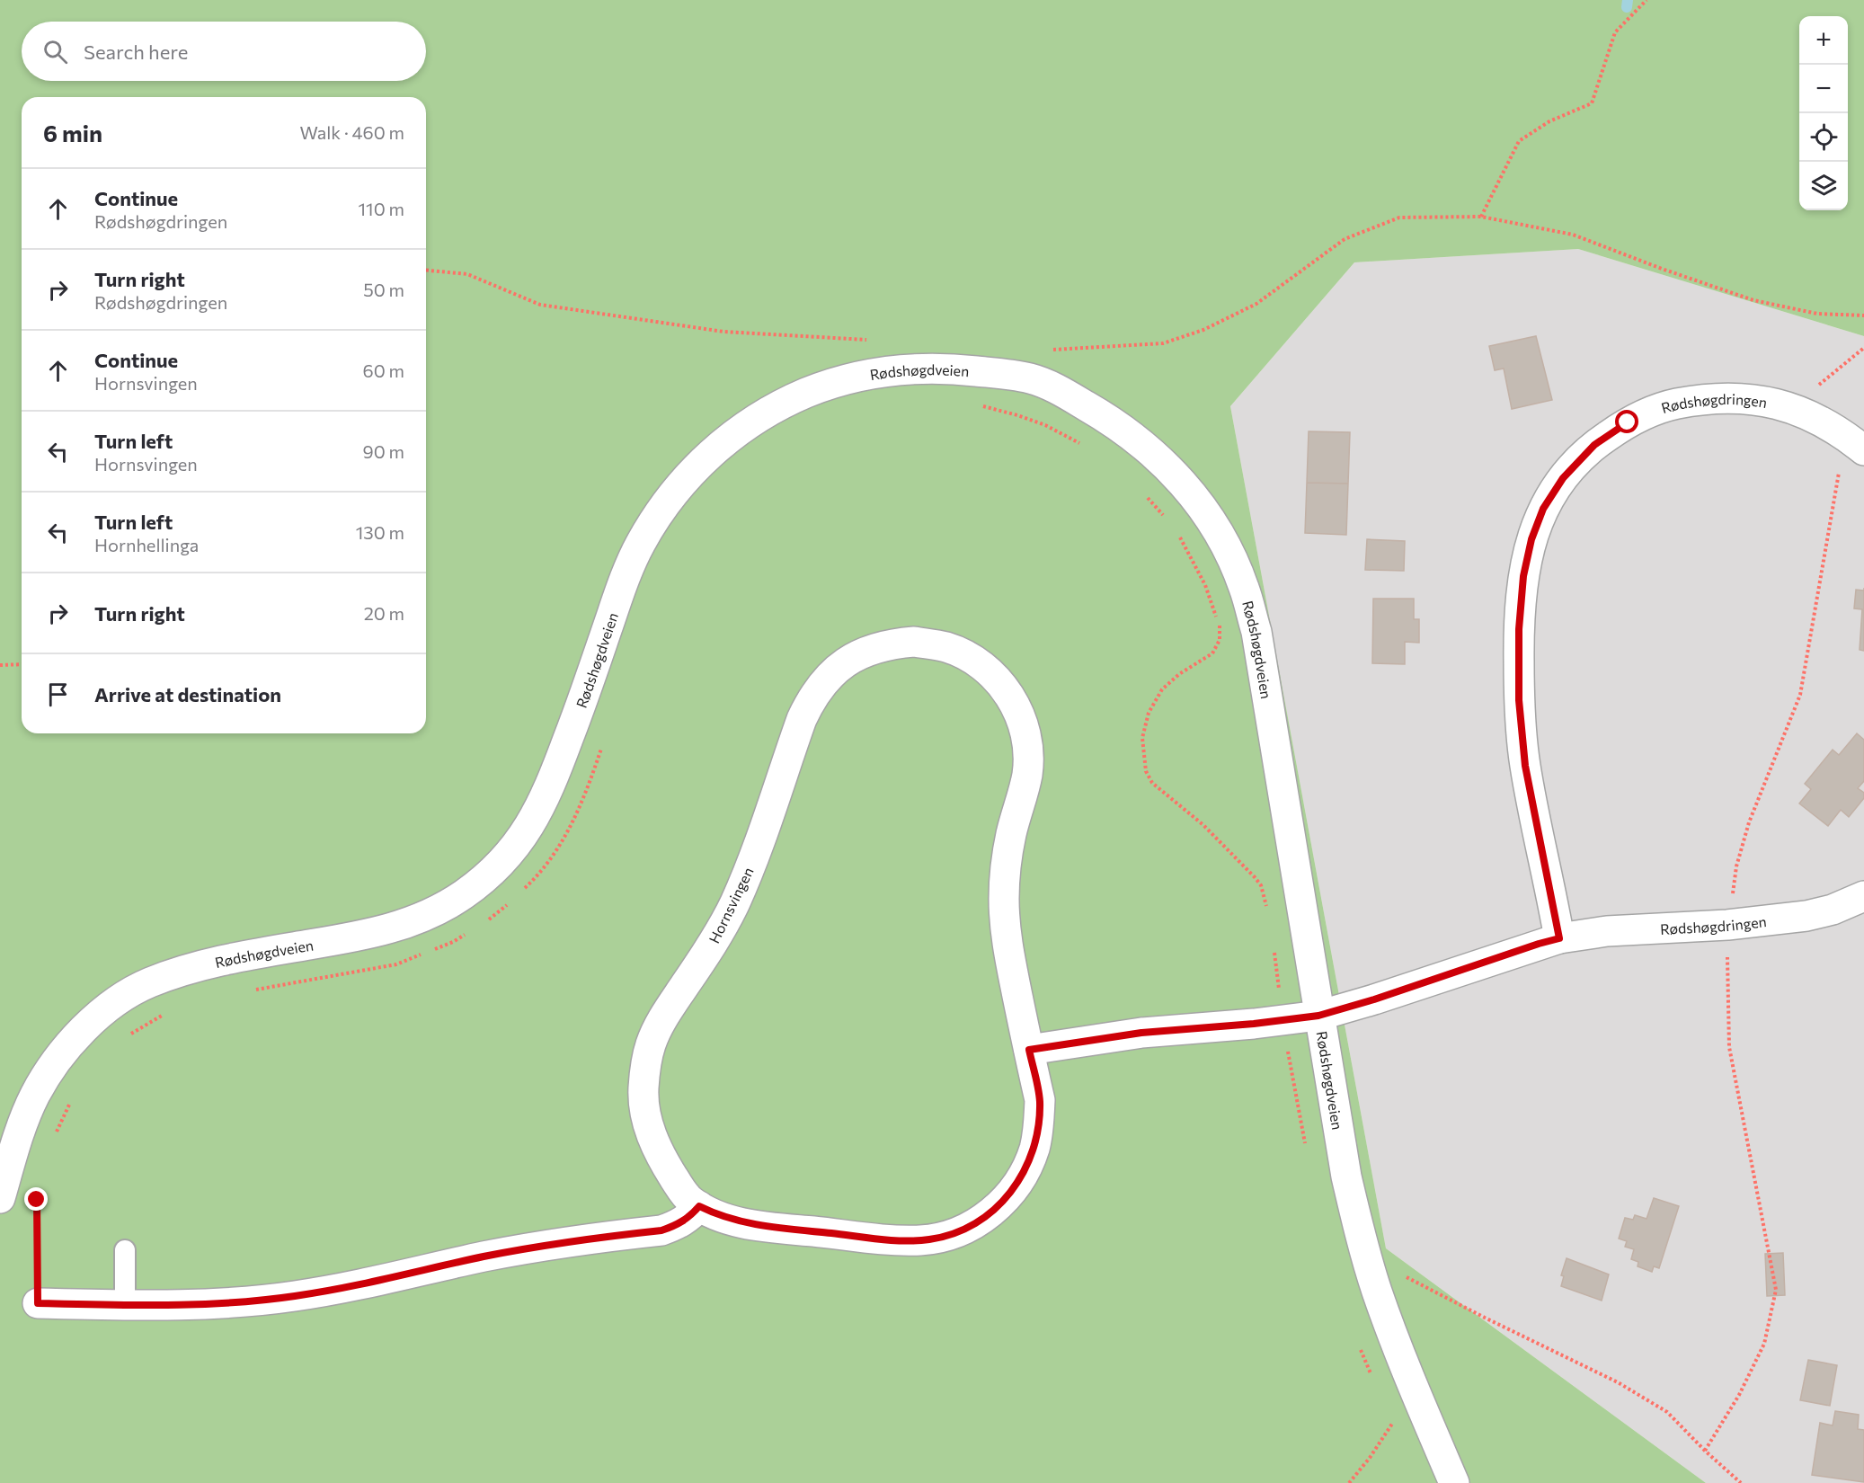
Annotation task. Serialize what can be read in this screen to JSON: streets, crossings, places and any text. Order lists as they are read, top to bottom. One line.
{"streets":{"street":["Rødshøgdveien","Rødshøgdringen","Hornsvingen"]},"crossings":[["Rødshøgdveien","Rødshøgdringen"]],"page":{"map_buttons":["+","−"],"search":"Search here","heading":["6 min","Walk · 460 m"],"list":[["Continue","Rødshøgdringen","110 m"],["Turn right","Rødshøgdringen","50 m"],["Continue","Hornsvingen","60 m"],["Turn left","Hornsvingen","90 m"],["Turn left","Hornhellinga","130 m"],["Turn right","20 m"],"Arrive at destination"]}}
